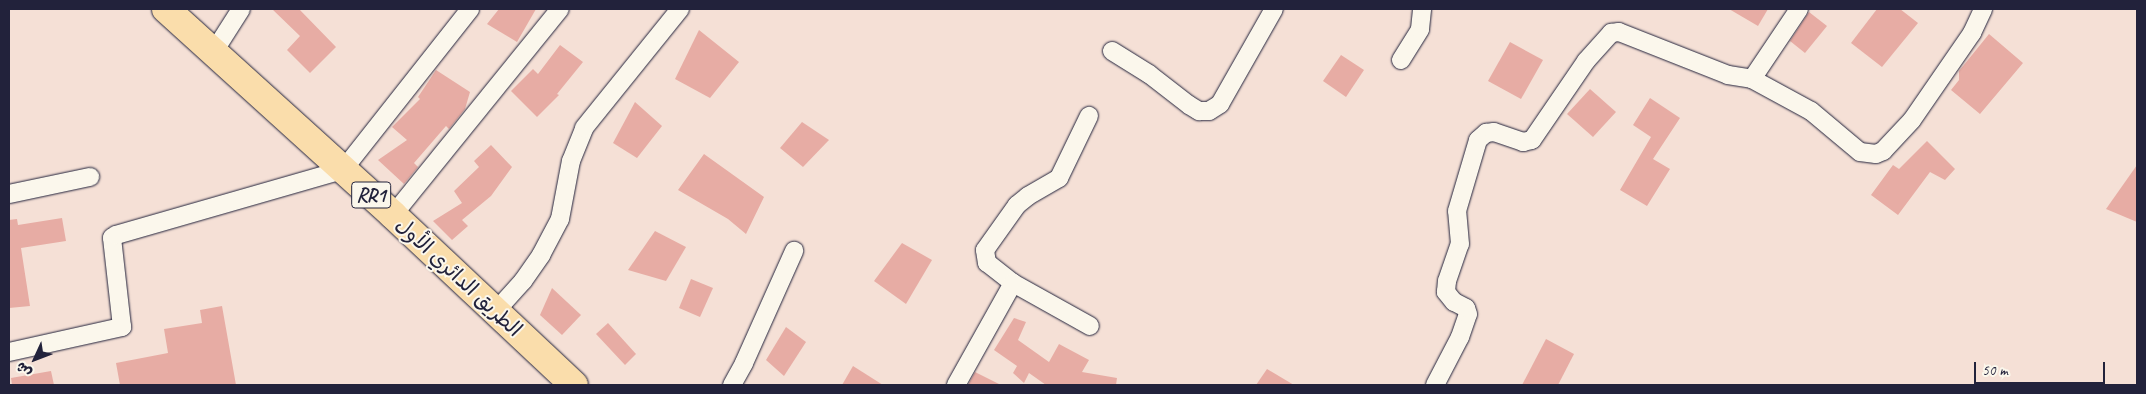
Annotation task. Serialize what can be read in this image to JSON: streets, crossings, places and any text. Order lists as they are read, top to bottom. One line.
{"streets":{"main road":["RR1","الطريق الدائري الأول"]},"scale_bar":"50 m","north":"bottom left"}
